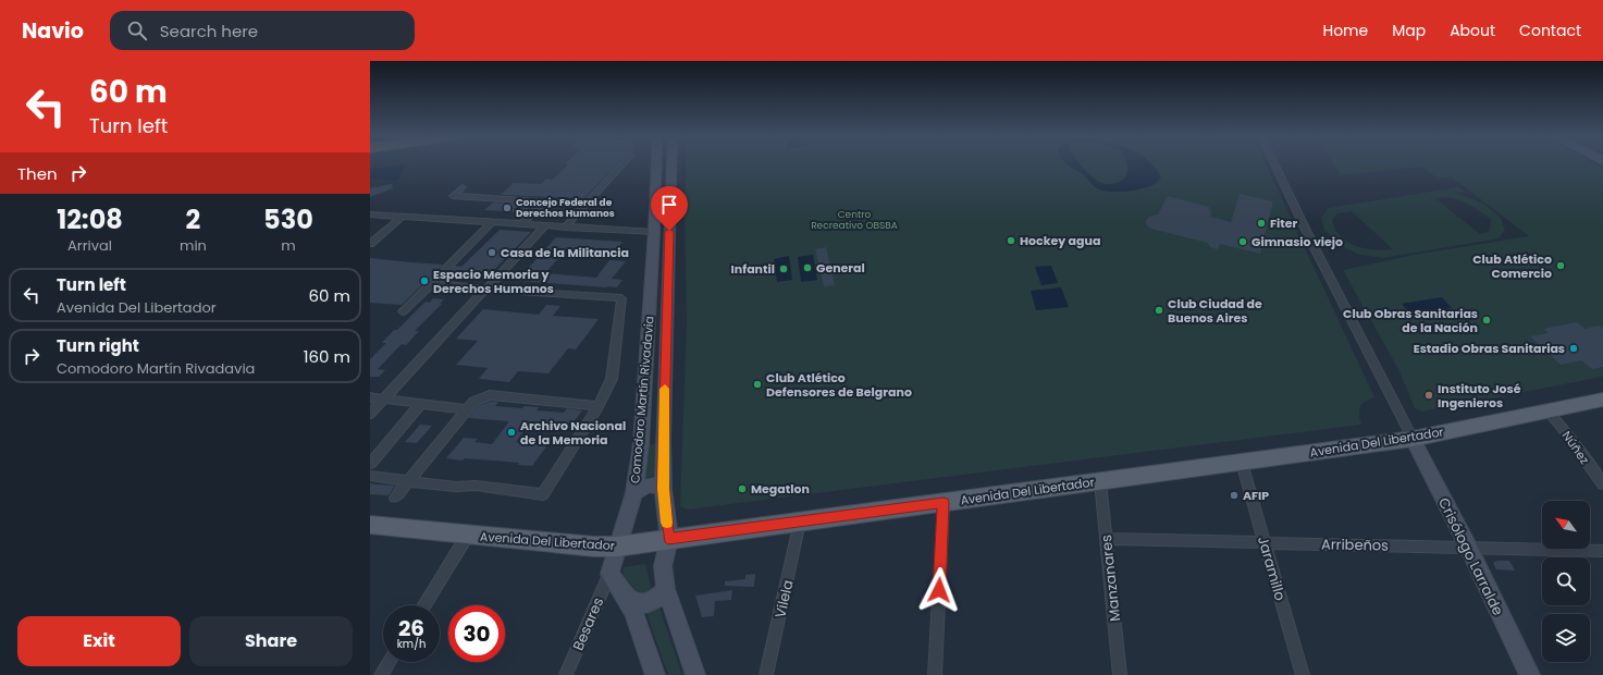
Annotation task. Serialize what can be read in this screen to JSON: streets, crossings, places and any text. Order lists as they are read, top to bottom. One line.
{"streets":{"main road":["Avenida Del Libertador"],"street":["Comodoro Martín Rivadavia","Núñez","Arribeños","Crisólogo Larralde","Jaramillo","Manzanares","Vilela","Besares"]},"crossings":[["Comodoro Martín Rivadavia","Avenida Del Libertador"],["Comodoro Martín Rivadavia","Besares"],["Avenida Del Libertador","Núñez"],["Avenida Del Libertador","Crisólogo Larralde"],["Avenida Del Libertador","Jaramillo"],["Avenida Del Libertador","Manzanares"],["Avenida Del Libertador","Vilela"],["Arribeños","Crisólogo Larralde"],["Arribeños","Jaramillo"],["Arribeños","Manzanares"]],"parks":["Centro Recreativo OBSBA"],"places":["Concejo Federal de Derechos Humanos","Fiter","Hockey agua","Gimnasio viejo","Casa de la Militancia","Club Atlético Comercio","General","Infantil","Espacio Memoria y Derechos Humanos","Club Ciudad de Buenos Aires","Club Obras Sanitarias de la Nación","Estadio Obras Sanitarias","Club Atlético Defensores de Belgrano","Instituto José Ingenieros","Archivo Nacional de la Memoria","Megatlon","AFIP"],"north":"top left","page":{"header":"Navio","search":"Search here","nav":["Home","Map","About","Contact"],"turn":["60 m","Turn left"],"then":"Then","eta":["12:08","Arrival","2","min","530","m"],"list":[{"name":"Turn left","note":"Avenida Del Libertador","value":"60 m"},{"name":"Turn right","note":"Comodoro Martín Rivadavia","value":"160 m"}],"speed":"26 km/h","limit":"30","buttons":["Exit","Share"]}}
